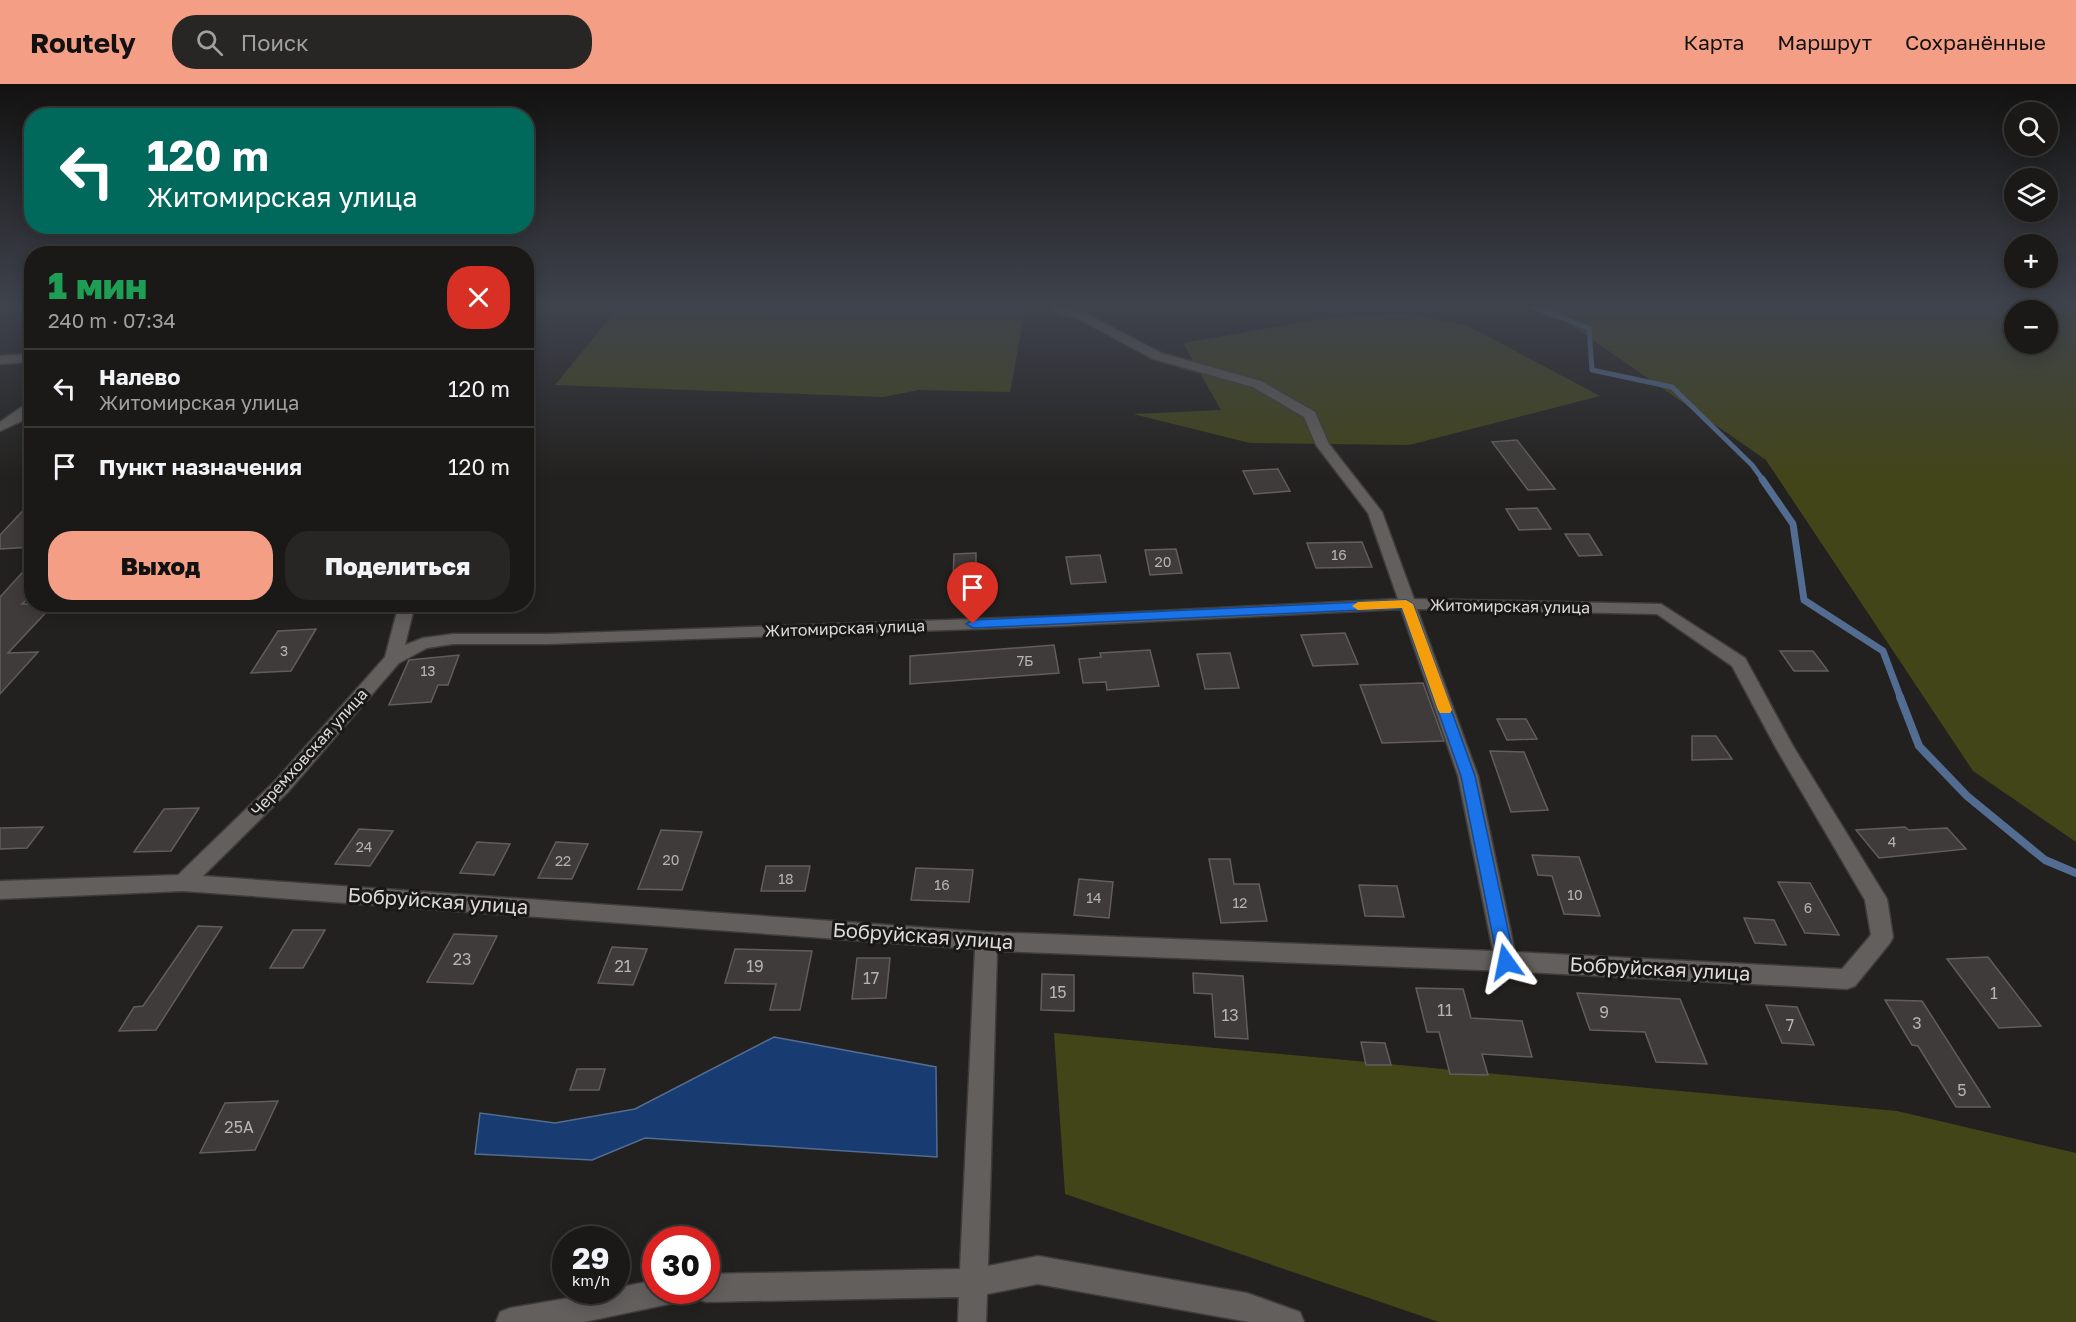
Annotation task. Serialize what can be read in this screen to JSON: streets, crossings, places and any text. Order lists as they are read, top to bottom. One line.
{"streets":{"street":["Житомирская улица","Черемховская улица","Бобруйская улица"]},"crossings":[["Житомирская улица","Черемховская улица"],["Житомирская улица","Бобруйская улица"],["Черемховская улица","Бобруйская улица"]],"house_numbers":["16","20","3","7Б","13","4","24","20","22","18","16","10","14","12","6","23","21","19","17","15","1","11","9","13","3","7","5","25А"],"page":{"header":"Routely","search":"Поиск","nav":["Карта","Маршрут","Сохранённые"],"map_buttons":["+","−"],"turn":["120 m","Житомирская улица"],"heading":["1 мин","240 m · 07:34"],"list":[{"name":"Налево","note":"Житомирская улица","value":"120 m"},{"name":"Пункт назначения","value":"120 m"}],"buttons":["Выход","Поделиться"],"speed":"29 km/h","limit":"30"}}
